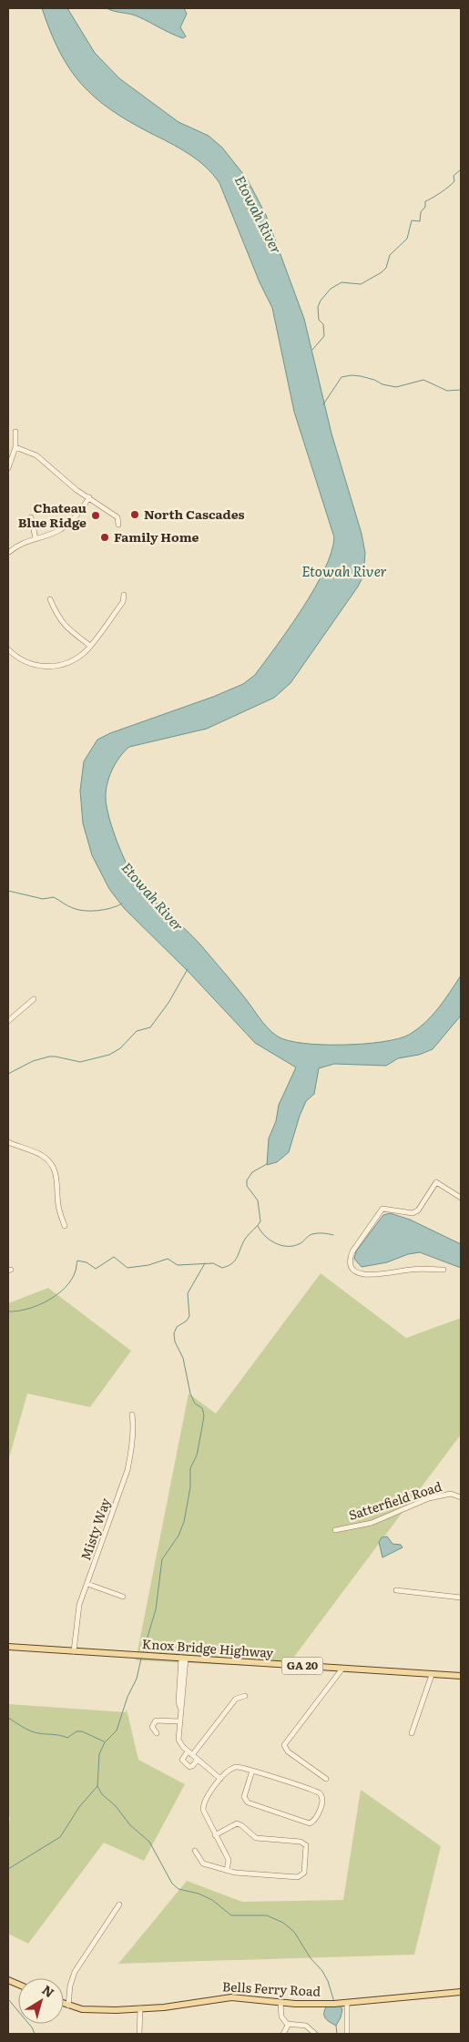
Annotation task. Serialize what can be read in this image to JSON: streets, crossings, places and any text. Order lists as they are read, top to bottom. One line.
{"streets":{"main road":["Knox Bridge Highway","GA 20","Bells Ferry Road"],"street":["Satterfield Road","Misty Way"]},"crossings":[["Misty Way","Knox Bridge Highway"]],"water":["Etowah River"],"places":["North Cascades","Chateau Blue Ridge","Family Home"],"north":"top right"}
